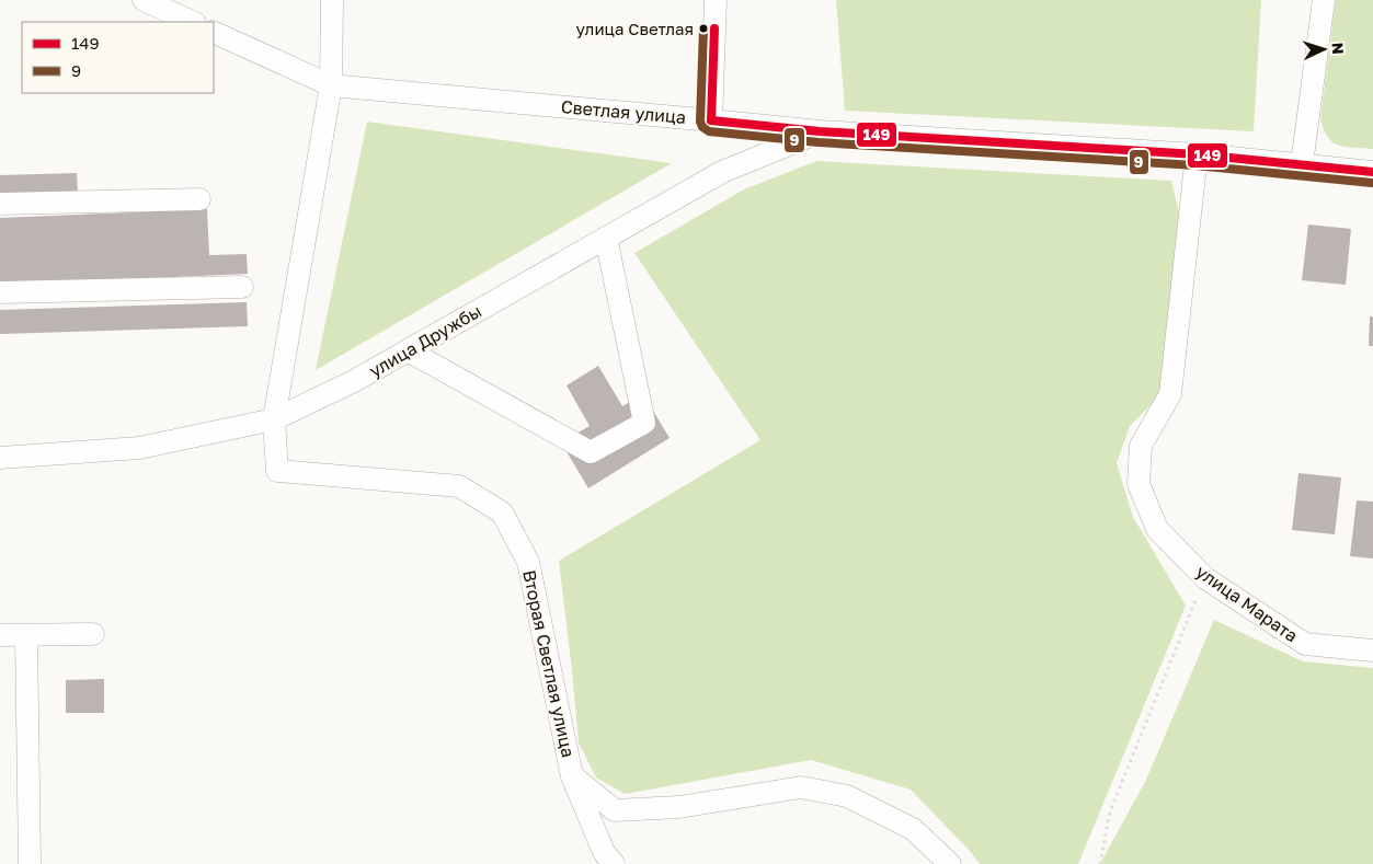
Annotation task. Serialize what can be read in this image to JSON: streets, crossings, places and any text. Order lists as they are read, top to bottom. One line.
{"streets":{"street":["Светлая улица","улица Дружбы","улица Марата","Вторая Светлая улица"]},"crossings":[["Светлая улица","улица Дружбы"],["Светлая улица","улица Марата"],["улица Дружбы","Вторая Светлая улица"]],"places":["улица Светлая"],"lines":["transit line 149","transit line 9"],"legend":["149","9"],"north":"right"}
